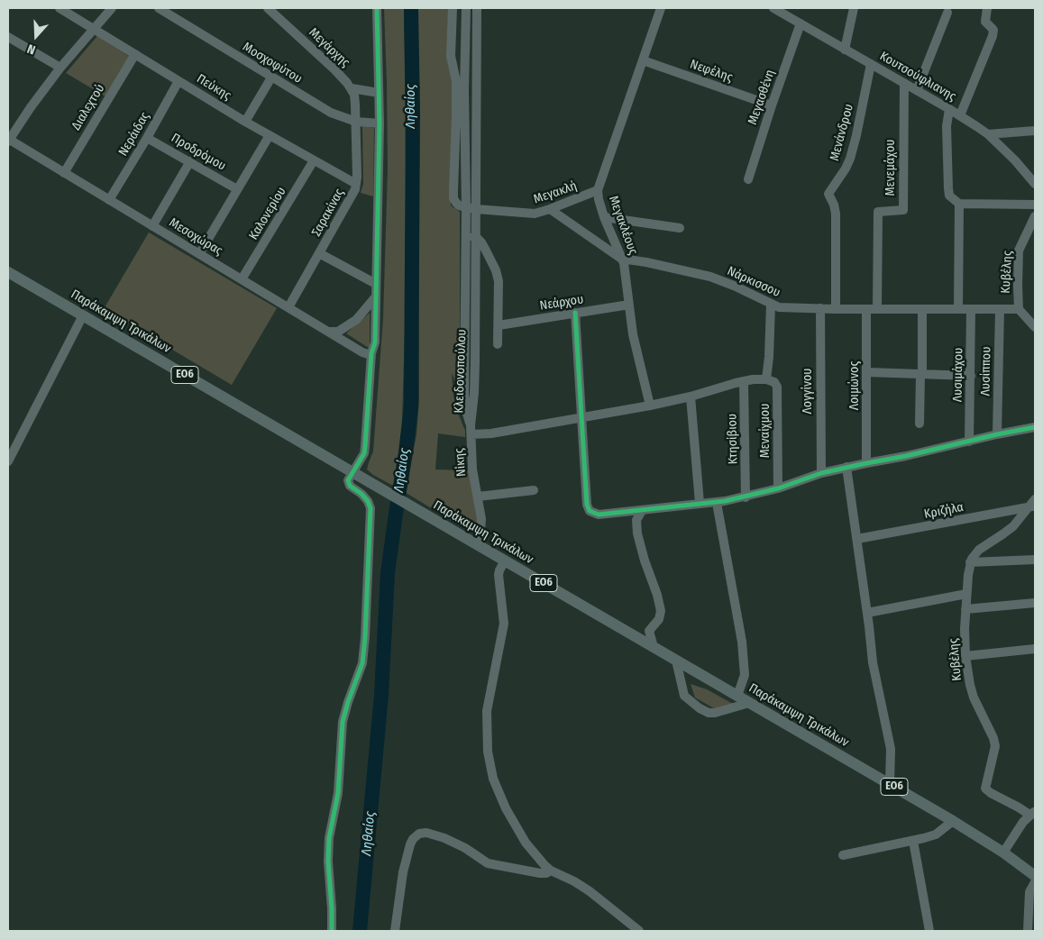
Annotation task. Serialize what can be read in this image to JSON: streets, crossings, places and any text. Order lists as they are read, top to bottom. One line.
{"streets":{"main road":["Παράκαμψη Τρικάλων","ΕΟ6"],"street":["Μεγάρχης","Μοσχοφύτου","Νεφέλης","Κουτσούφλιανης","Πεύκης","Μεγασθένη","Διαλεχτού","Μενάνδρου","Νεράιδας","Προδρόμου","Μενεμάχου","Μεγακλή","Σαρακίνας","Καλονερίου","Μεγακλέους","Μεσοχώρας","Κυβέλης","Νάρκισσου","Νεάρχου","Κλειδονοπούλου","Λυσίππου","Λυσιμάχου","Λοιμώνος","Λογγίνου","Μεναίχμου","Κτησίβιου","Νίκης","Κριζήλα"]},"crossings":[["Μοσχοφύτου","Σαρακίνας"],["Νεφέλης","Μεγασθένη"],["Νεφέλης","Μεγακλέους"],["Κουτσούφλιανης","Μεγασθένη"],["Κουτσούφλιανης","Μενάνδρου"],["Κουτσούφλιανης","Μενεμάχου"],["Πεύκης","Διαλεχτού"],["Πεύκης","Νεράιδας"],["Πεύκης","Σαρακίνας"],["Πεύκης","Καλονερίου"],["Διαλεχτού","Μεσοχώρας"],["Μενάνδρου","Νάρκισσου"],["Νεράιδας","Προδρόμου"],["Νεράιδας","Μεσοχώρας"],["Μενεμάχου","Νάρκισσου"],["Μεγακλή","Μεγακλέους"],["Μεγακλή","Νάρκισσου"],["Μεγακλή","Κλειδονοπούλου"],["Σαρακίνας","Μεσοχώρας"],["Καλονερίου","Μεσοχώρας"],["Μεγακλέους","Νάρκισσου"],["Μεγακλέους","Νεάρχου"],["Κυβέλης","Νάρκισσου"],["Νάρκισσου","Λυσίππου"],["Νάρκισσου","Λυσιμάχου"],["Νάρκισσου","Λοιμώνος"],["Νάρκισσου","Λογγίνου"],["Παράκαμψη Τρικάλων","Νίκης"],["Κλειδονοπούλου","Νίκης"]],"water":["Ληθαίος"],"north":"bottom"}
